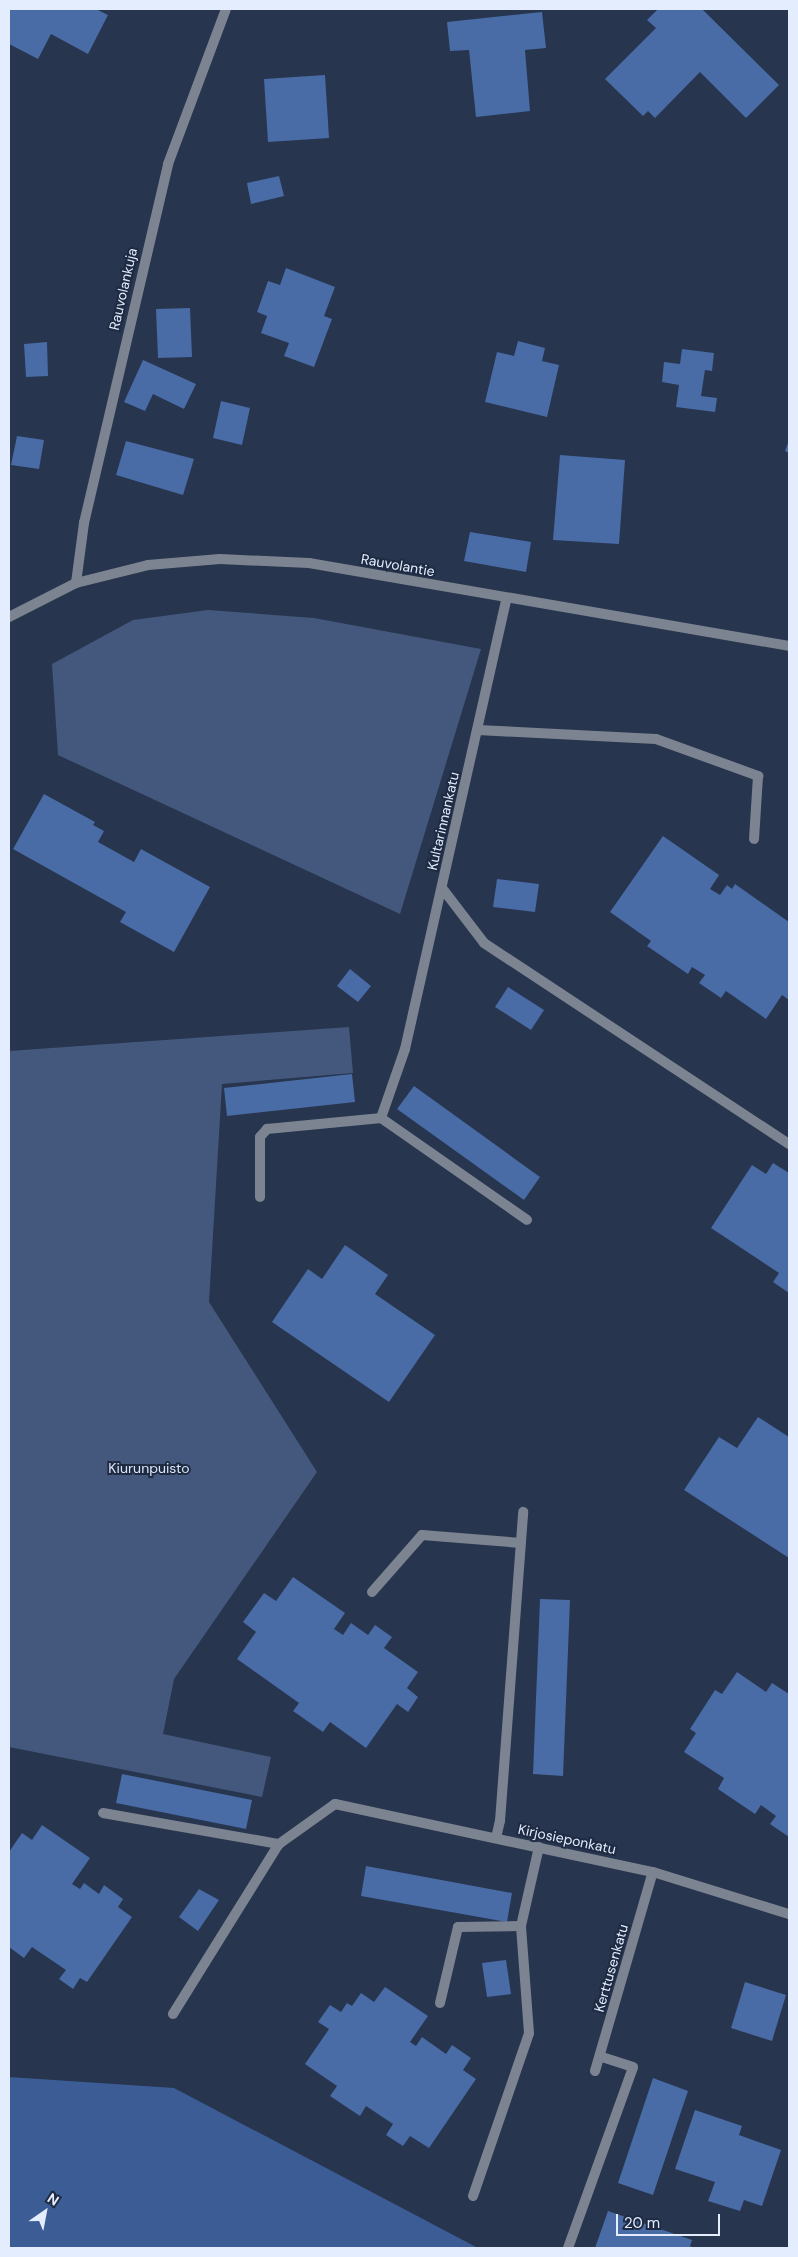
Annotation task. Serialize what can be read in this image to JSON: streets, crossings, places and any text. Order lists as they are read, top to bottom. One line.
{"streets":{"street":["Rauvolankuja","Rauvolantie","Kultarinnankatu","Kirjosieponkatu","Kerttusenkatu"]},"crossings":[["Rauvolankuja","Rauvolantie"],["Rauvolantie","Kultarinnankatu"],["Kirjosieponkatu","Kerttusenkatu"]],"parks":["Kiurunpuisto"],"scale_bar":"20 m","north":"top right"}
